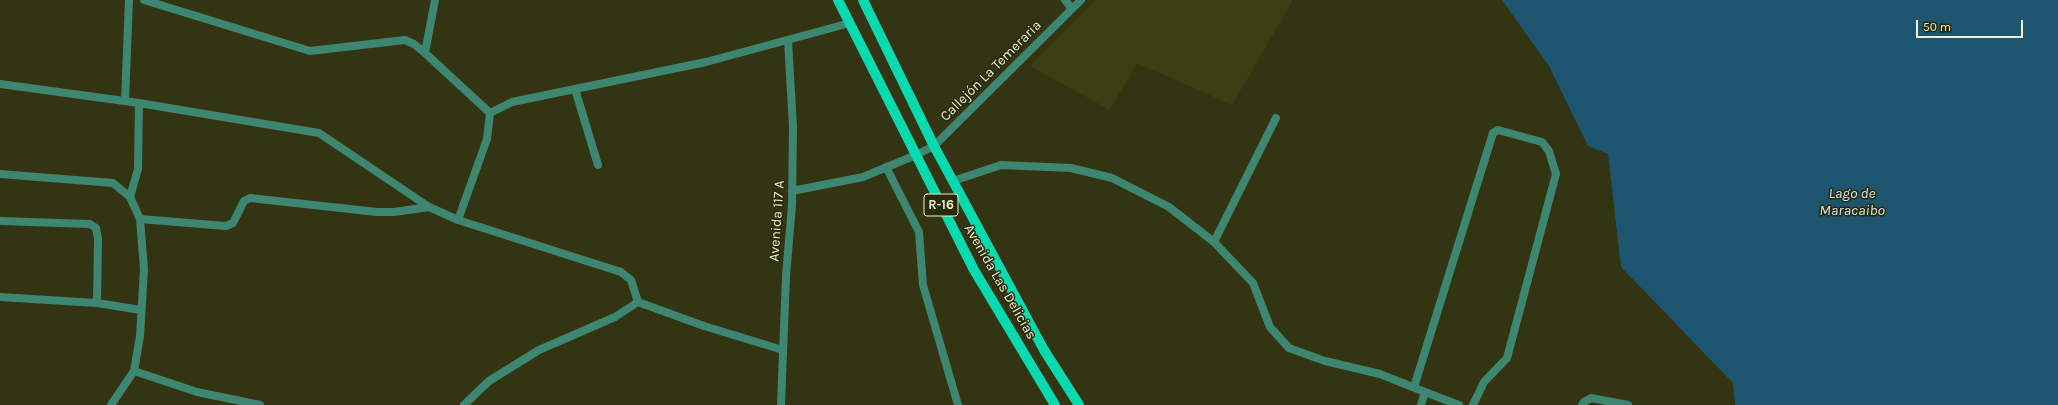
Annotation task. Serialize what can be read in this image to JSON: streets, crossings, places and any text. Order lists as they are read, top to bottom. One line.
{"streets":{"main road":["R-16","Avenida Las Delicias"],"street":["Callejón La Temeraria","Avenida 117 A"]},"crossings":[["Callejón La Temeraria","Avenida 117 A"],["Callejón La Temeraria","Avenida Las Delicias"]],"water":["Lago de Maracaibo"],"scale_bar":"50 m"}
